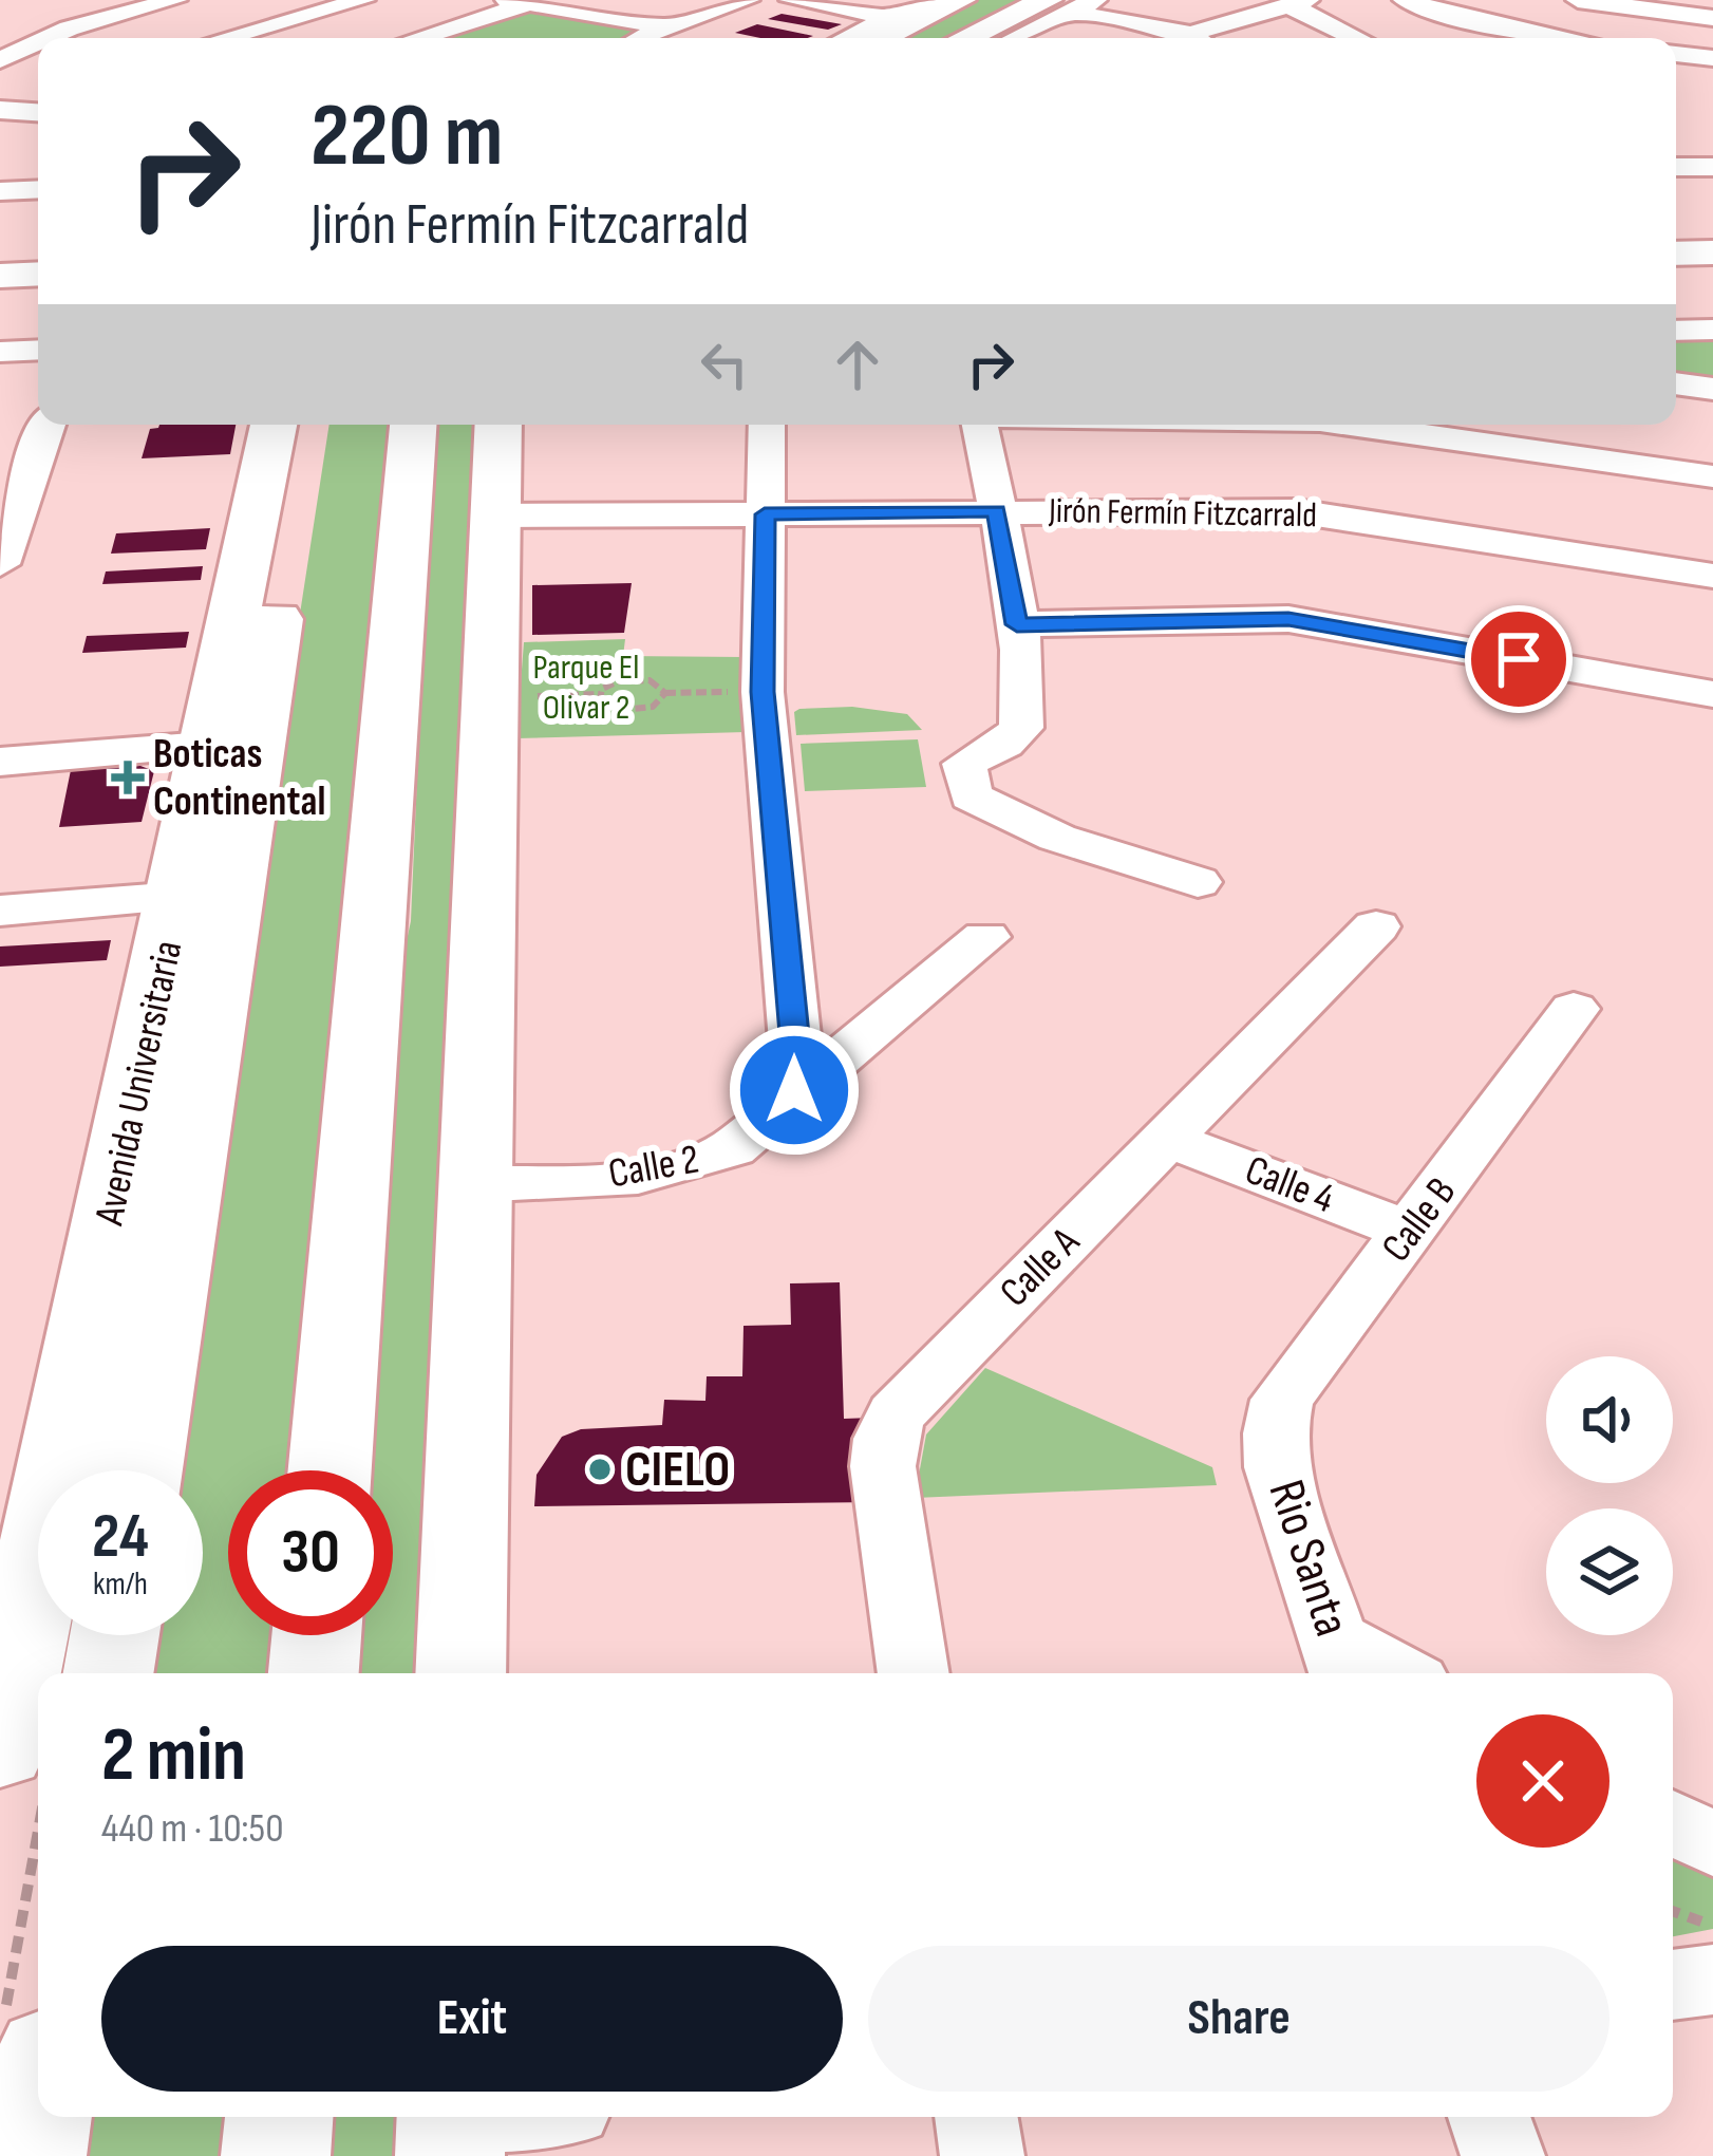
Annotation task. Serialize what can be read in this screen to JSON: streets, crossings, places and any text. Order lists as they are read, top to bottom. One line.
{"streets":{"main road":["Avenida Universitaria"],"street":["Jirón Fermín Fitzcarrald","Calle 2","Calle 4","Calle B","Calle A","Rio Santa"]},"crossings":[["Calle 4","Calle B"],["Calle 4","Calle A"],["Calle B","Rio Santa"]],"parks":["Parque El Olivar 2"],"places":{"health":["Boticas Continental"],"other":["CIELO"]},"page":{"turn":["220 m","Jirón Fermín Fitzcarrald"],"speed":"24 km/h","limit":"30","heading":["2 min","440 m · 10:50"],"buttons":["Exit","Share"]}}
